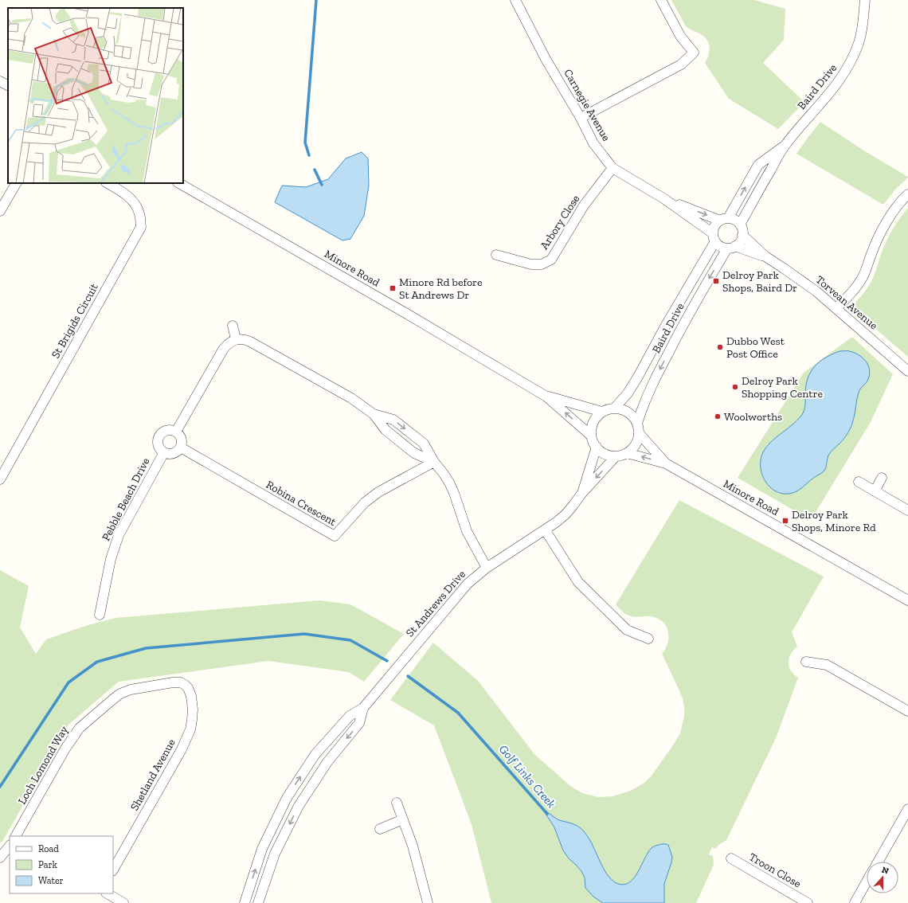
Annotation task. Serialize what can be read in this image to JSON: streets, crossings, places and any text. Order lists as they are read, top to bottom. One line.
{"streets":{"street":["Baird Drive","Carnegie Avenue","Arbory Close","Minore Road","Torvean Avenue","St Brigids Circuit","Pebble Beach Drive","Robina Crescent","St Andrews Drive","Loch Lomond Way","Shetland Avenue","Troon Close"]},"crossings":[["Baird Drive","Carnegie Avenue"],["Baird Drive","Minore Road"],["Baird Drive","Torvean Avenue"],["Baird Drive","St Andrews Drive"],["Carnegie Avenue","Arbory Close"],["Carnegie Avenue","Torvean Avenue"],["Minore Road","St Andrews Drive"],["Pebble Beach Drive","Robina Crescent"],["Loch Lomond Way","Shetland Avenue"]],"water":["Golf Links Creek"],"places":{"transit":["Delroy Park Shops, Baird Dr","Minore Rd before St Andrews Dr","Delroy Park Shops, Minore Rd"],"other":["Dubbo West Post Office","Delroy Park Shopping Centre","Woolworths"]},"legend":["Road","Park","Water"],"north":"top"}
